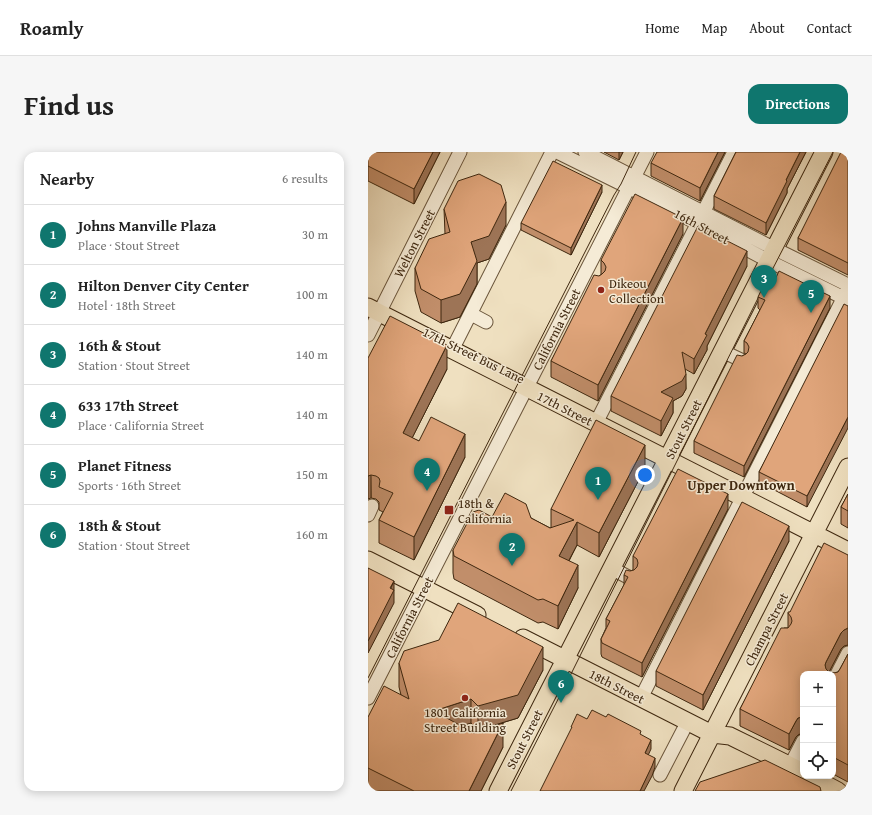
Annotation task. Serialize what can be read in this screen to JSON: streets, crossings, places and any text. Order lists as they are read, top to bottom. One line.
{"streets":{"main road":["17th Street","Stout Street","Champa Street","18th Street"],"street":["16th Street","Welton Street","California Street"]},"crossings":[["16th Street","California Street"],["16th Street","Stout Street"],["Welton Street","17th Street"],["California Street","17th Street"],["17th Street","Stout Street"],["17th Street","Champa Street"],["Stout Street","18th Street"],["Champa Street","18th Street"]],"districts":["Upper Downtown"],"places":{"other":["Dikeou Collection","1801 California Street Building"],"transit":["18th & California"]},"page":{"header":"Roamly","nav":["Home","Map","About","Contact"],"title":"Find us","buttons":"Directions","heading":["Nearby","6 results"],"list":[{"mark":"1","name":"Johns Manville Plaza","note":"Place · Stout Street","value":"30 m"},{"mark":"2","name":"Hilton Denver City Center","note":"Hotel · 18th Street","value":"100 m"},{"mark":"3","name":"16th & Stout","note":"Station · Stout Street","value":"140 m"},{"mark":"4","name":"633 17th Street","note":"Place · California Street","value":"140 m"},{"mark":"5","name":"Planet Fitness","note":"Sports · 16th Street","value":"150 m"},{"mark":"6","name":"18th & Stout","note":"Station · Stout Street","value":"160 m"}],"pins":["3","5","4","1","2","6"],"map_buttons":["+","−"]}}
